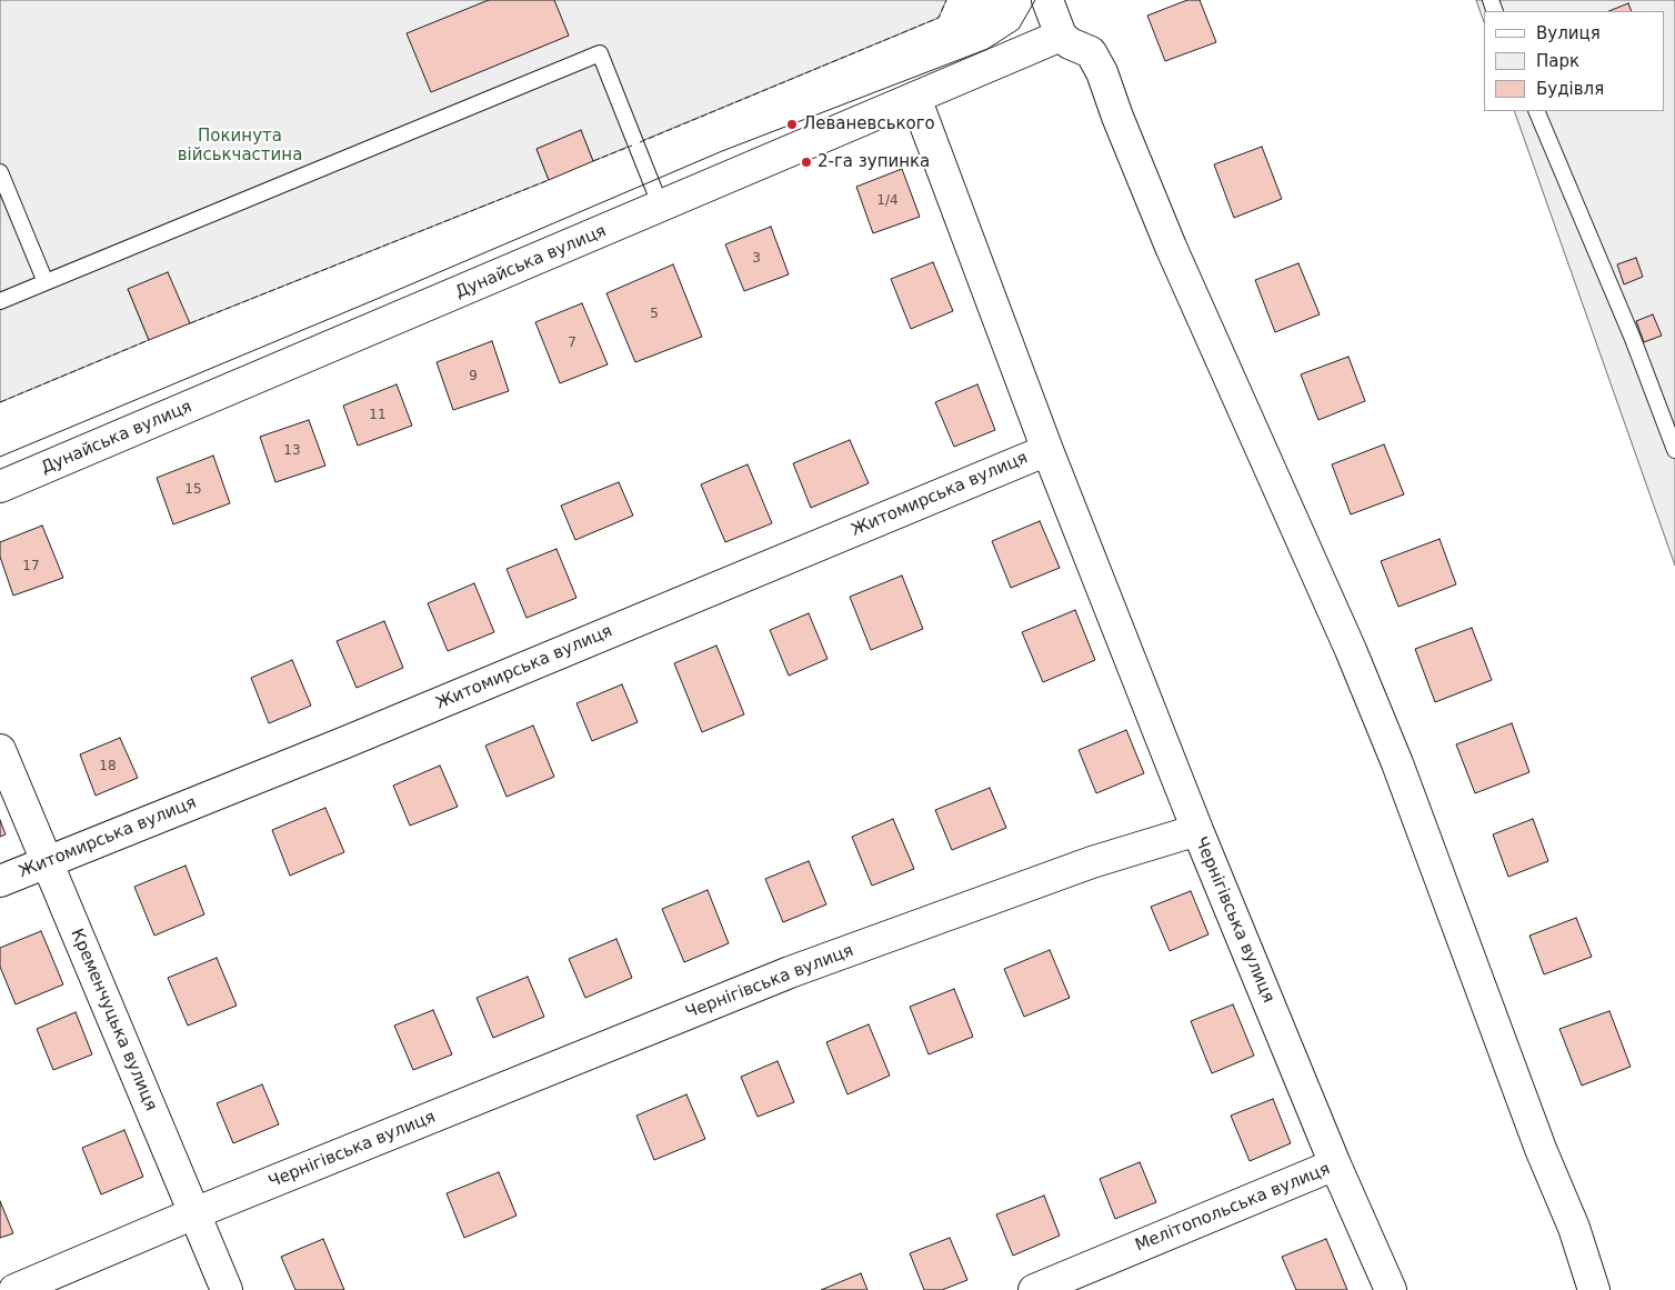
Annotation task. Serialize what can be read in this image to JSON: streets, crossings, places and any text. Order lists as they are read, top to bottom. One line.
{"streets":{"street":["Дунайська вулиця","Житомирська вулиця","Чернігівська вулиця","Кременчуцька вулиця","Мелітопольська вулиця"]},"crossings":[["Житомирська вулиця","Кременчуцька вулиця"],["Чернігівська вулиця","Кременчуцька вулиця"],["Чернігівська вулиця","Мелітопольська вулиця"]],"parks":["Покинута військчастина"],"places":["Леваневського","2-га зупинка"],"house_numbers":["1/4","3","5","7","9","11","13","15","17","18"],"legend":["Вулиця","Парк","Будівля"]}
